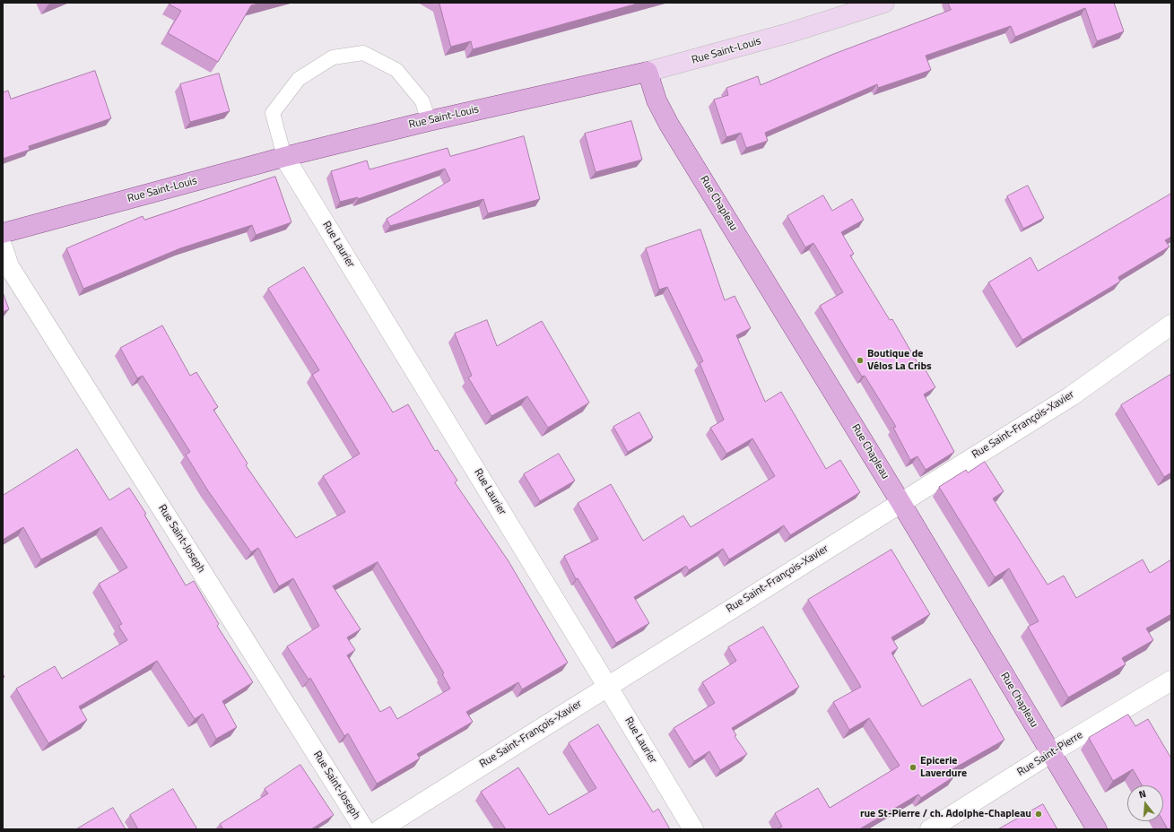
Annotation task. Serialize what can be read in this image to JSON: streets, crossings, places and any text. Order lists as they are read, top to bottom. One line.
{"streets":{"main road":["Rue Saint-Louis","Rue Chapleau"],"street":["Rue Laurier","Rue Saint-François-Xavier","Rue Saint-Joseph","Rue Saint-Pierre"]},"crossings":[["Rue Saint-Louis","Rue Chapleau"],["Rue Saint-Louis","Rue Laurier"],["Rue Chapleau","Rue Saint-François-Xavier"],["Rue Chapleau","Rue Saint-Pierre"],["Rue Laurier","Rue Saint-François-Xavier"]],"places":["Boutique de Vélos La Cribs","Epicerie Laverdure","rue St-Pierre / ch. Adolphe-Chapleau"],"north":"top"}
